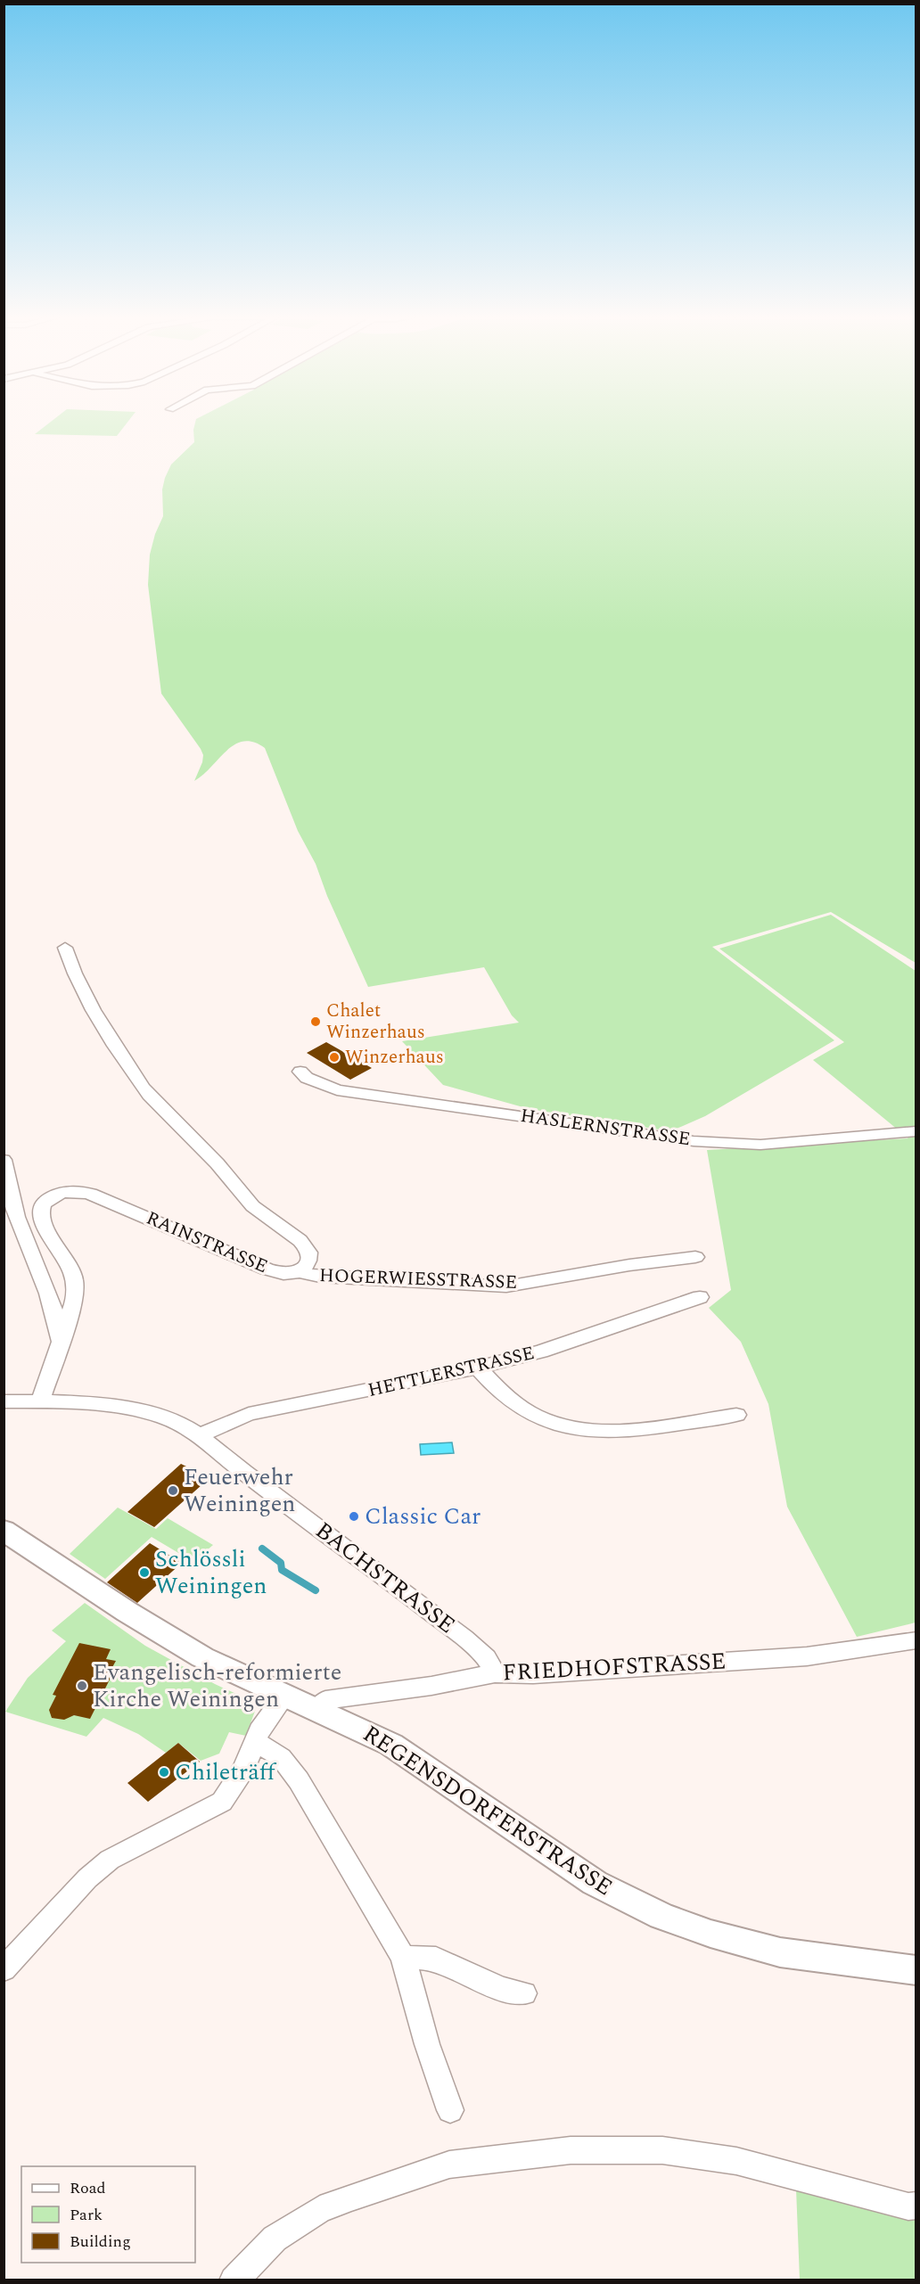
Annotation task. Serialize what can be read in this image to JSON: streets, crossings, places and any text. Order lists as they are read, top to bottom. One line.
{"streets":{"street":["HASLERNSTRASSE","RAINSTRASSE","HOGERWIESSTRASSE","HETTLERSTRASSE","BACHSTRASSE","FRIEDHOFSTRASSE","REGENSDORFERSTRASSE"]},"crossings":[["RAINSTRASSE","HOGERWIESSTRASSE"],["RAINSTRASSE","BACHSTRASSE"],["HETTLERSTRASSE","BACHSTRASSE"],["BACHSTRASSE","FRIEDHOFSTRASSE"],["FRIEDHOFSTRASSE","REGENSDORFERSTRASSE"]],"places":["Chalet Winzerhaus","Winzerhaus","Feuerwehr Weiningen","Classic Car","Schlössli Weiningen","Evangelisch-reformierte Kirche Weiningen","Chileträff"],"legend":["Road","Park","Building"]}
